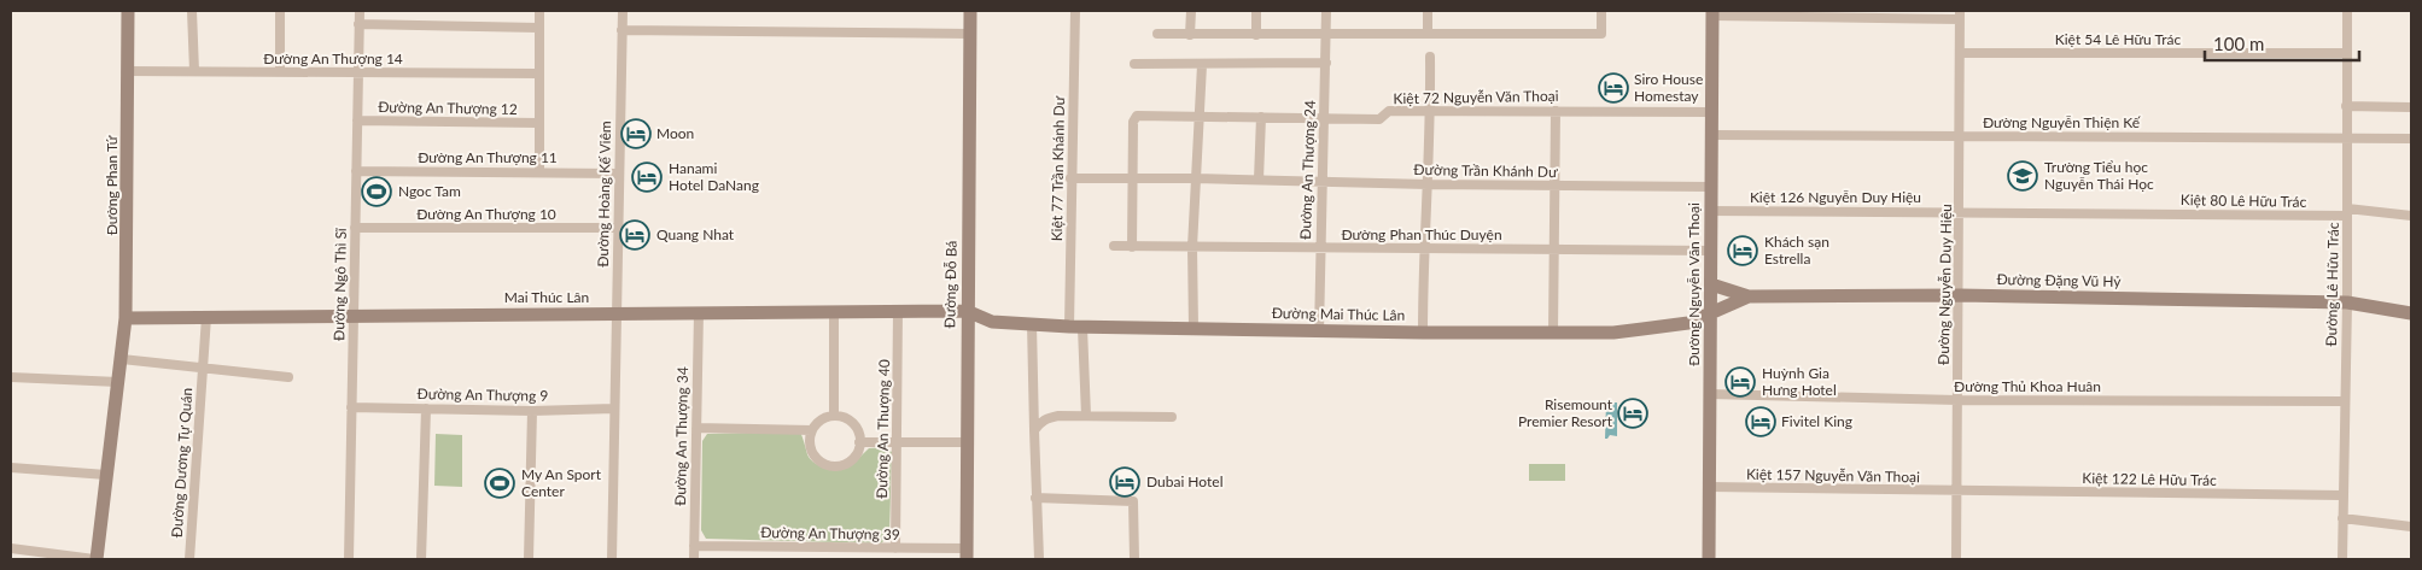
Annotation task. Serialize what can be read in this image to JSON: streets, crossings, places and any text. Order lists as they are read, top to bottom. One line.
{"streets":{"street":["Kiệt 54 Lê Hữu Trác","Đường An Thượng 14","Kiệt 72 Nguyễn Văn Thoại","Đường An Thượng 12","Đường Nguyễn Thiện Kế","Đường An Thượng 11","Kiệt 77 Trần Khánh Dư","Đường An Thượng 24","Đường Trần Khánh Dư","Đường Phan Tứ","Đường Hoàng Kế Viêm","Kiệt 126 Nguyễn Duy Hiệu","Kiệt 80 Lê Hữu Trác","Đường An Thượng 10","Đường Phan Thúc Duyện","Đường Đặng Vũ Hỷ","Đường Ngô Thì Sĩ","Đường Đỗ Bá","Đường Nguyễn Văn Thoại","Đường Nguyễn Duy Hiệu","Đường Lê Hữu Trác","Mai Thúc Lân","Đường Mai Thúc Lân","Đường Thủ Khoa Huân","Đường An Thượng 9","Đường An Thượng 40","Đường An Thượng 34","Đường Dương Tự Quán","Kiệt 157 Nguyễn Văn Thoại","Kiệt 122 Lê Hữu Trác","Đường An Thượng 39"]},"crossings":[["Kiệt 54 Lê Hữu Trác","Đường Nguyễn Duy Hiệu"],["Kiệt 54 Lê Hữu Trác","Đường Lê Hữu Trác"],["Đường An Thượng 14","Đường Phan Tứ"],["Đường An Thượng 14","Đường Ngô Thì Sĩ"],["Kiệt 72 Nguyễn Văn Thoại","Đường An Thượng 24"],["Kiệt 72 Nguyễn Văn Thoại","Đường Trần Khánh Dư"],["Kiệt 72 Nguyễn Văn Thoại","Đường Nguyễn Văn Thoại"],["Đường An Thượng 12","Đường Ngô Thì Sĩ"],["Đường Nguyễn Thiện Kế","Đường Nguyễn Văn Thoại"],["Đường Nguyễn Thiện Kế","Đường Nguyễn Duy Hiệu"],["Đường Nguyễn Thiện Kế","Đường Lê Hữu Trác"],["Đường An Thượng 11","Đường Hoàng Kế Viêm"],["Đường An Thượng 11","Đường Ngô Thì Sĩ"],["Kiệt 77 Trần Khánh Dư","Đường Trần Khánh Dư"],["Kiệt 77 Trần Khánh Dư","Đường Mai Thúc Lân"],["Đường An Thượng 24","Đường Trần Khánh Dư"],["Đường An Thượng 24","Đường Phan Thúc Duyện"],["Đường An Thượng 24","Đường Mai Thúc Lân"],["Đường Trần Khánh Dư","Đường Nguyễn Văn Thoại"],["Đường Phan Tứ","Mai Thúc Lân"],["Đường Hoàng Kế Viêm","Đường An Thượng 10"],["Đường Hoàng Kế Viêm","Mai Thúc Lân"],["Đường Hoàng Kế Viêm","Đường An Thượng 9"],["Kiệt 126 Nguyễn Duy Hiệu","Kiệt 80 Lê Hữu Trác"],["Kiệt 126 Nguyễn Duy Hiệu","Đường Nguyễn Văn Thoại"],["Kiệt 126 Nguyễn Duy Hiệu","Đường Nguyễn Duy Hiệu"],["Kiệt 80 Lê Hữu Trác","Đường Nguyễn Duy Hiệu"],["Kiệt 80 Lê Hữu Trác","Đường Lê Hữu Trác"],["Đường An Thượng 10","Đường Ngô Thì Sĩ"],["Đường Phan Thúc Duyện","Đường Nguyễn Văn Thoại"],["Đường Đặng Vũ Hỷ","Đường Nguyễn Văn Thoại"],["Đường Đặng Vũ Hỷ","Đường Nguyễn Duy Hiệu"],["Đường Đặng Vũ Hỷ","Đường Lê Hữu Trác"],["Đường Đặng Vũ Hỷ","Đường Mai Thúc Lân"],["Đường Ngô Thì Sĩ","Mai Thúc Lân"],["Đường Ngô Thì Sĩ","Đường An Thượng 9"],["Đường Đỗ Bá","Mai Thúc Lân"],["Đường Đỗ Bá","Đường Mai Thúc Lân"],["Đường Đỗ Bá","Đường An Thượng 39"],["Đường Nguyễn Văn Thoại","Đường Mai Thúc Lân"],["Đường Nguyễn Văn Thoại","Đường Thủ Khoa Huân"],["Đường Nguyễn Văn Thoại","Kiệt 157 Nguyễn Văn Thoại"],["Đường Nguyễn Duy Hiệu","Đường Thủ Khoa Huân"],["Đường Nguyễn Duy Hiệu","Kiệt 157 Nguyễn Văn Thoại"],["Đường Nguyễn Duy Hiệu","Kiệt 122 Lê Hữu Trác"],["Đường Lê Hữu Trác","Đường Thủ Khoa Huân"],["Đường Lê Hữu Trác","Kiệt 122 Lê Hữu Trác"],["Mai Thúc Lân","Đường Mai Thúc Lân"],["Mai Thúc Lân","Đường An Thượng 40"],["Mai Thúc Lân","Đường An Thượng 34"],["Mai Thúc Lân","Đường Dương Tự Quán"],["Đường An Thượng 40","Đường An Thượng 39"],["Đường An Thượng 34","Đường An Thượng 39"],["Kiệt 157 Nguyễn Văn Thoại","Kiệt 122 Lê Hữu Trác"]],"places":{"hotel":["Siro House Homestay","Moon","Hanami Hotel DaNang","Quang Nhat","Khách sạn Estrella","Huỳnh Gia Hưng Hotel","Risemount Premier Resort","Fivitel King","Dubai Hotel"],"school or university":["Trường Tiểu học Nguyễn Thái Học"],"sports":["Ngoc Tam","My An Sport Center"]},"scale_bar":"100 m"}
